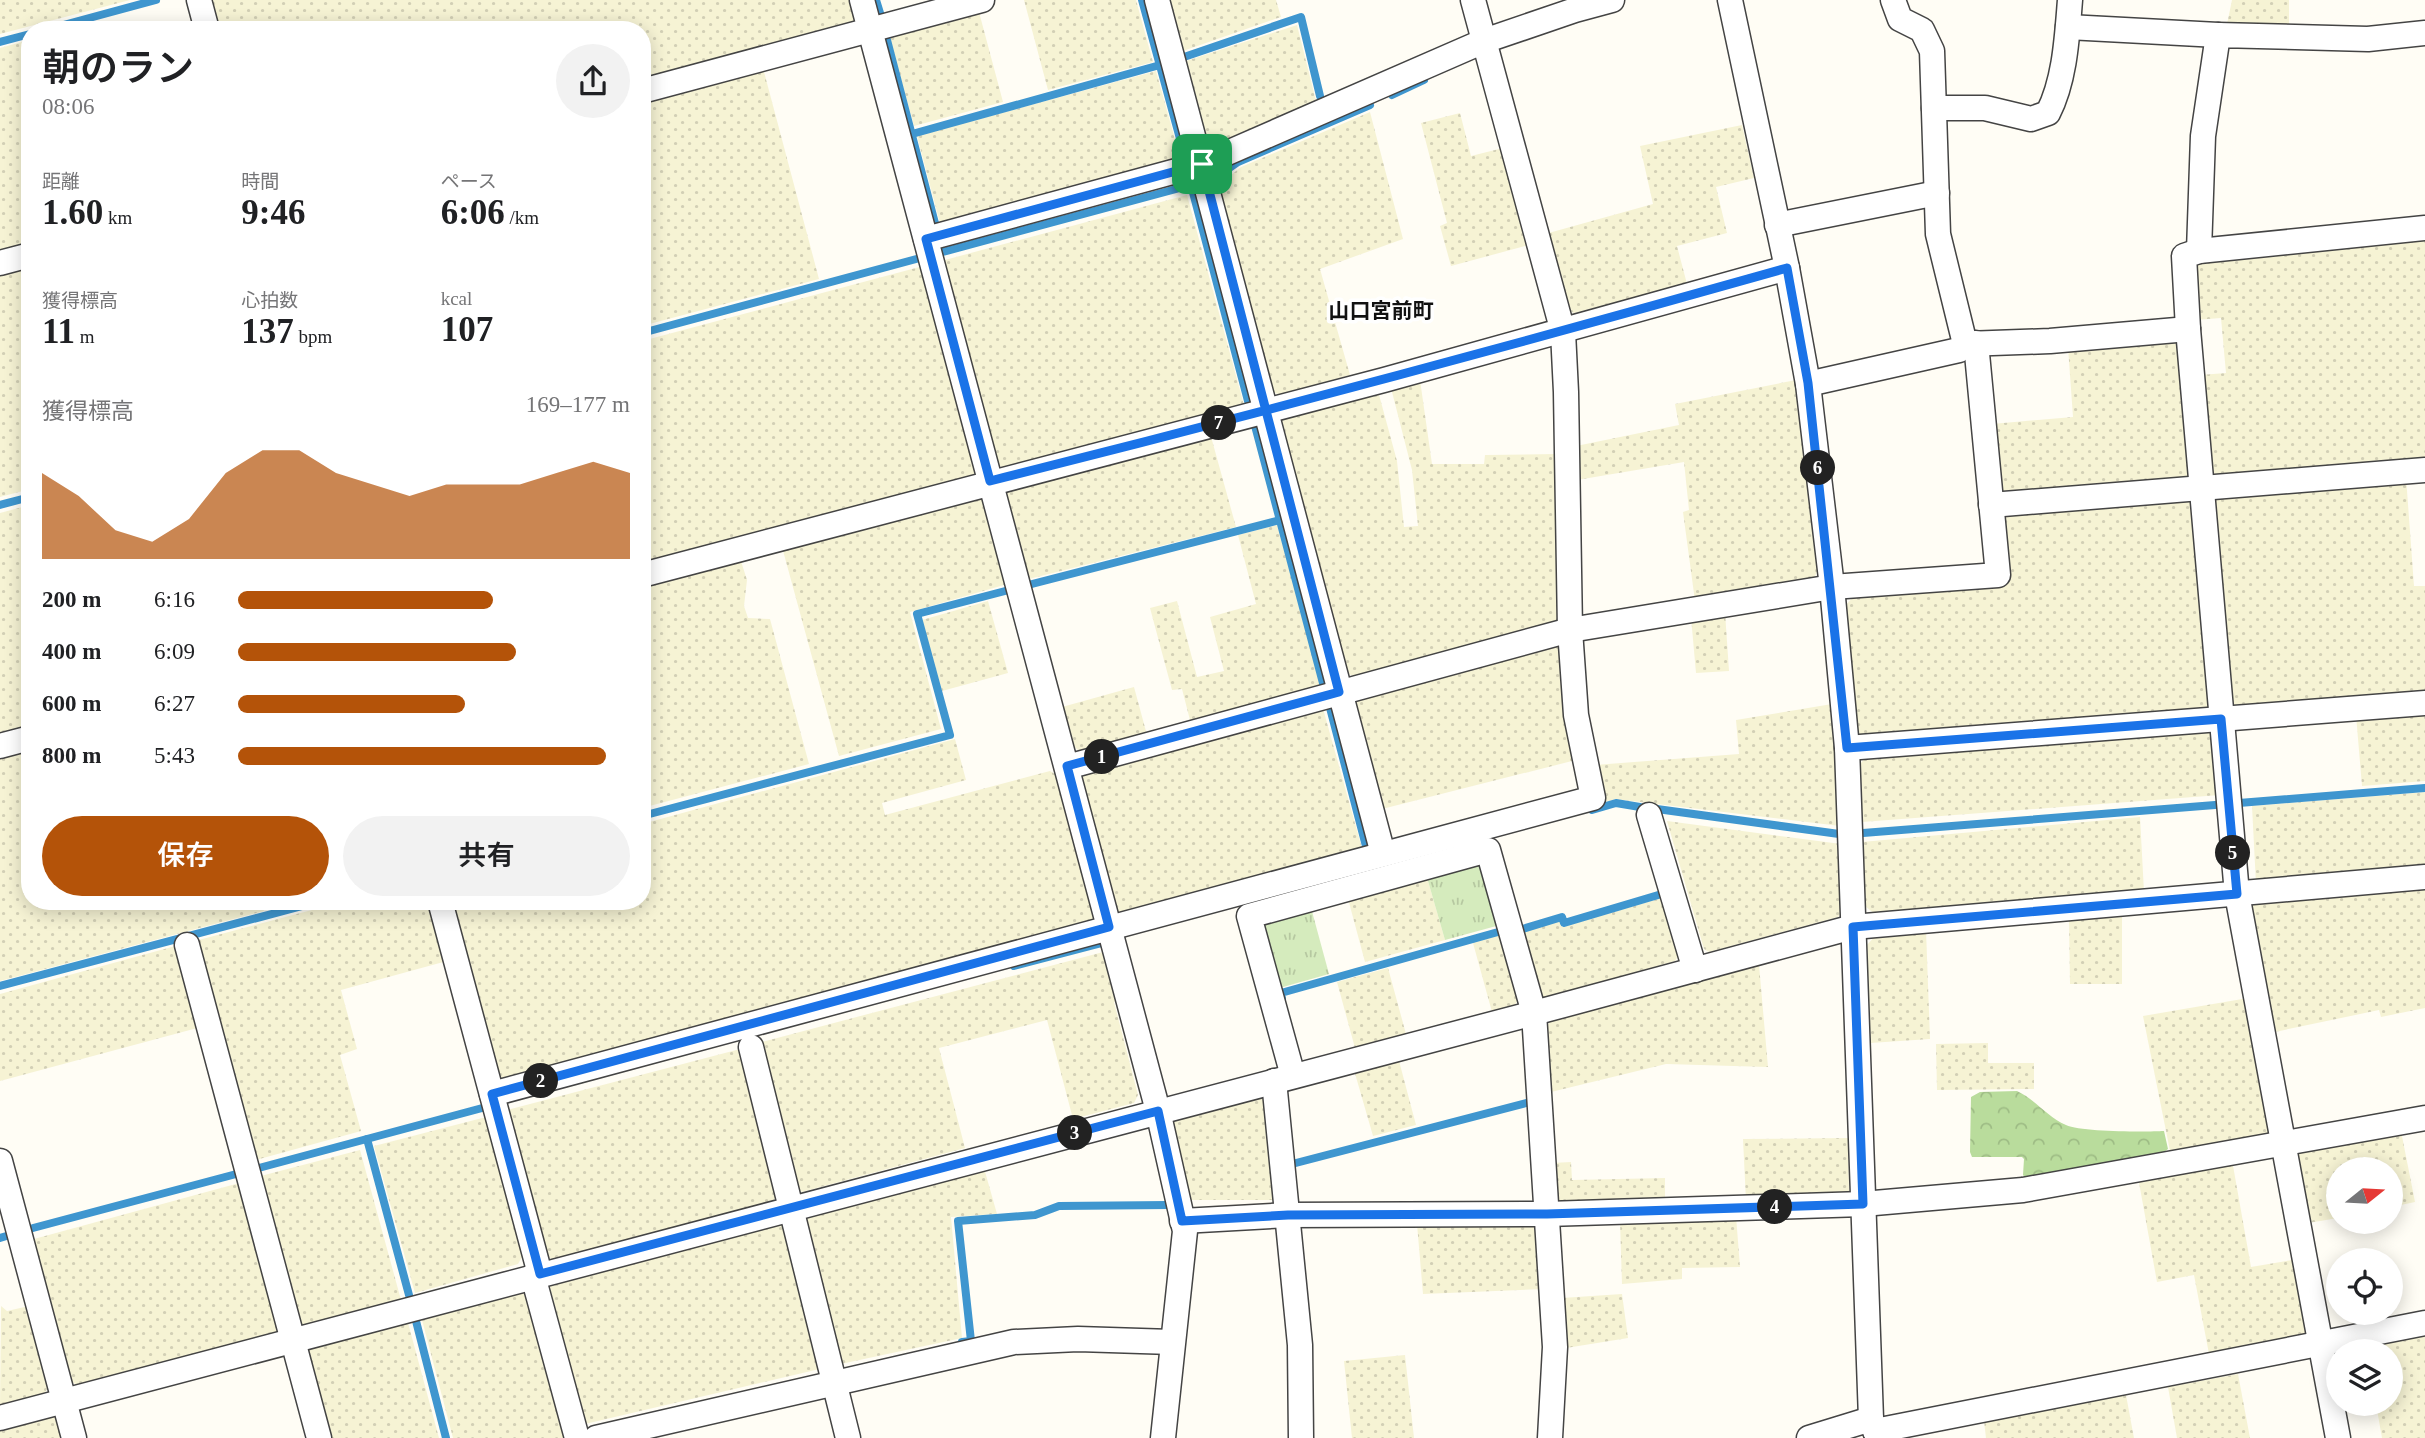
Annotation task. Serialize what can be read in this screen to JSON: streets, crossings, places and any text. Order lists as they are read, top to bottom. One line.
{"districts":["山口宮前町"],"north":"right","page":{"heading":["朝のラン","08:06"],"stats":[["距離","1.60 km"],["時間","9:46"],["ペース","6:06 /km"],["獲得標高","11 m"],["心拍数","137 bpm"],["kcal","107"]],"chart":["獲得標高","169–177 m"],"pins":["7","6","1","5","2","3","4"],"list":[{"name":"200 m","note":"6:16"},{"name":"400 m","note":"6:09"},{"name":"600 m","note":"6:27"},{"name":"800 m","note":"5:43"}],"buttons":["保存","共有"]}}
